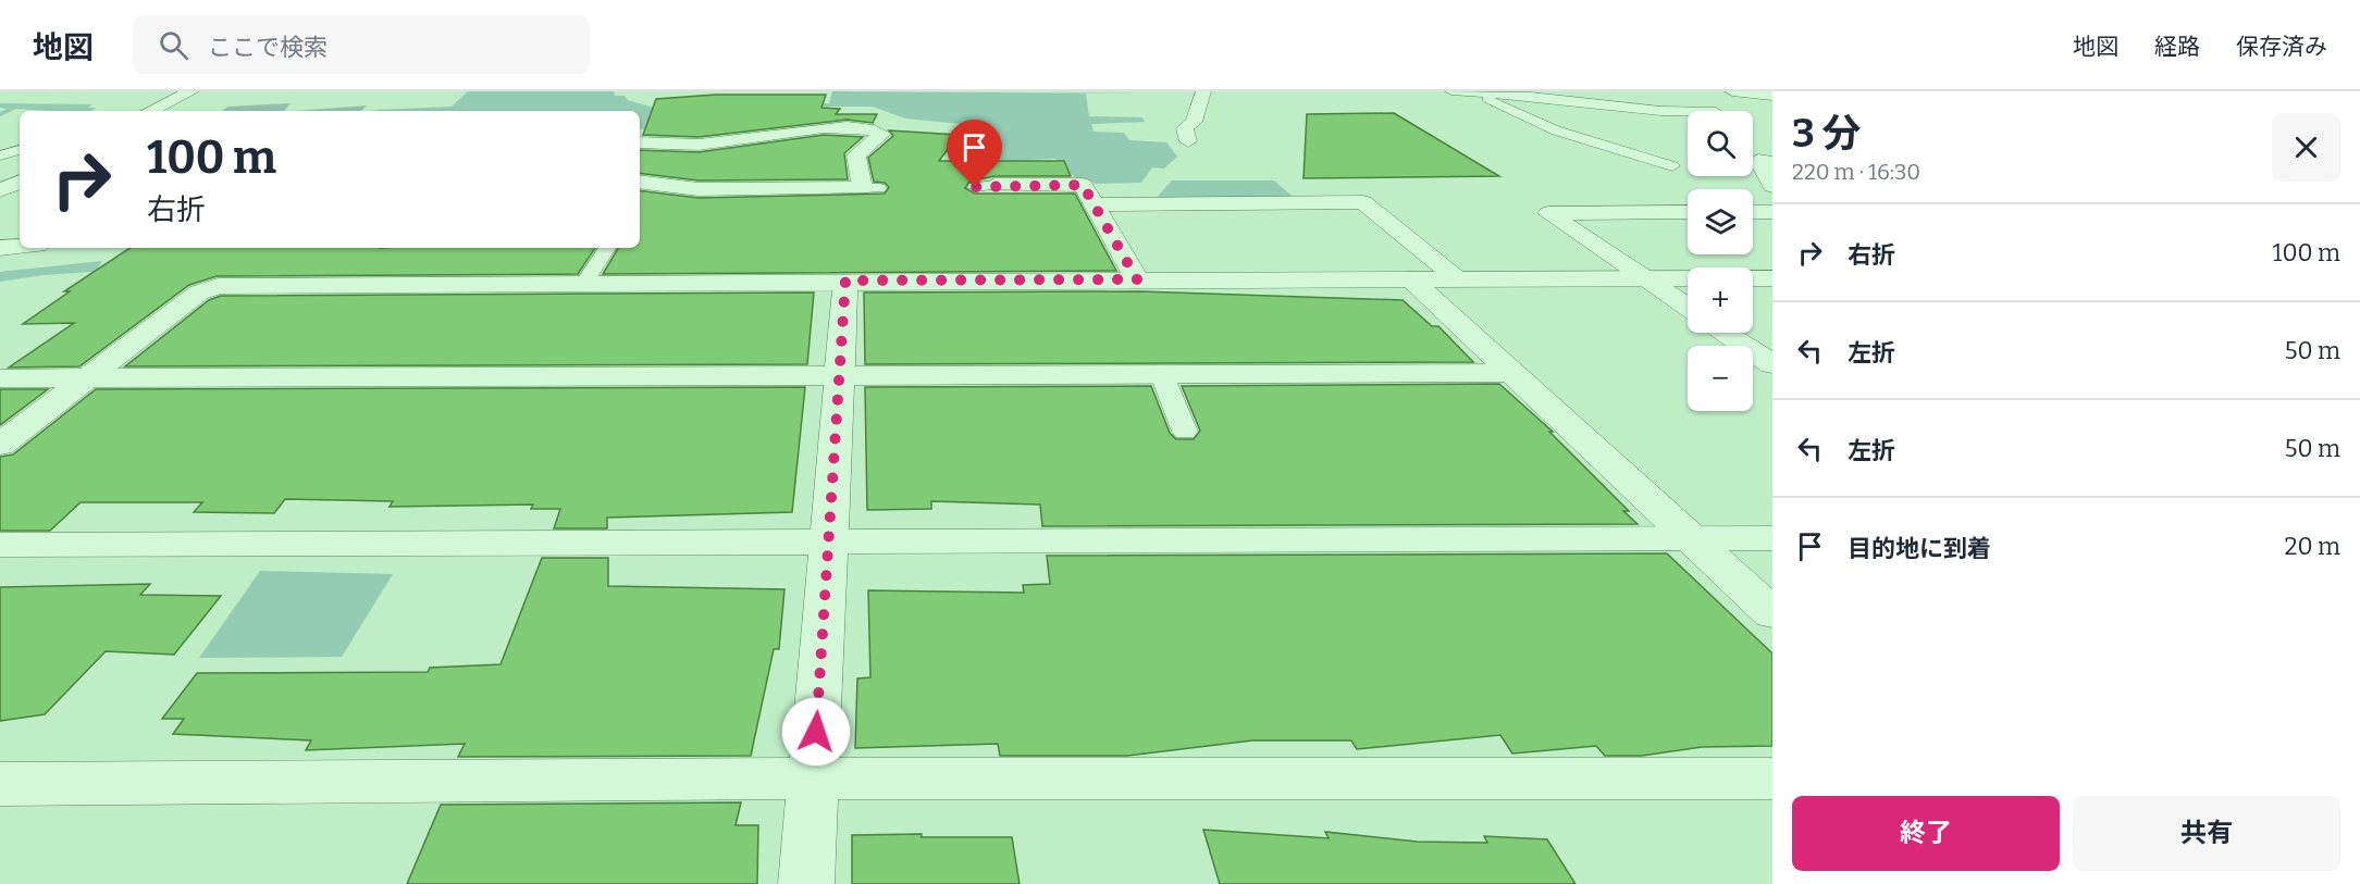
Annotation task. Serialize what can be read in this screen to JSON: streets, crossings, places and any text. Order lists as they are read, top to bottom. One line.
{"page":{"header":"地図","search":"ここで検索","nav":["地図","経路","保存済み"],"heading":["3 分","220 m · 16:30"],"map_buttons":["+","−"],"turn":["100 m","右折"],"list":[{"name":"右折","value":"100 m"},{"name":"左折","value":"50 m"},{"name":"左折","value":"50 m"},{"name":"目的地に到着","value":"20 m"}],"buttons":["終了","共有"]}}
